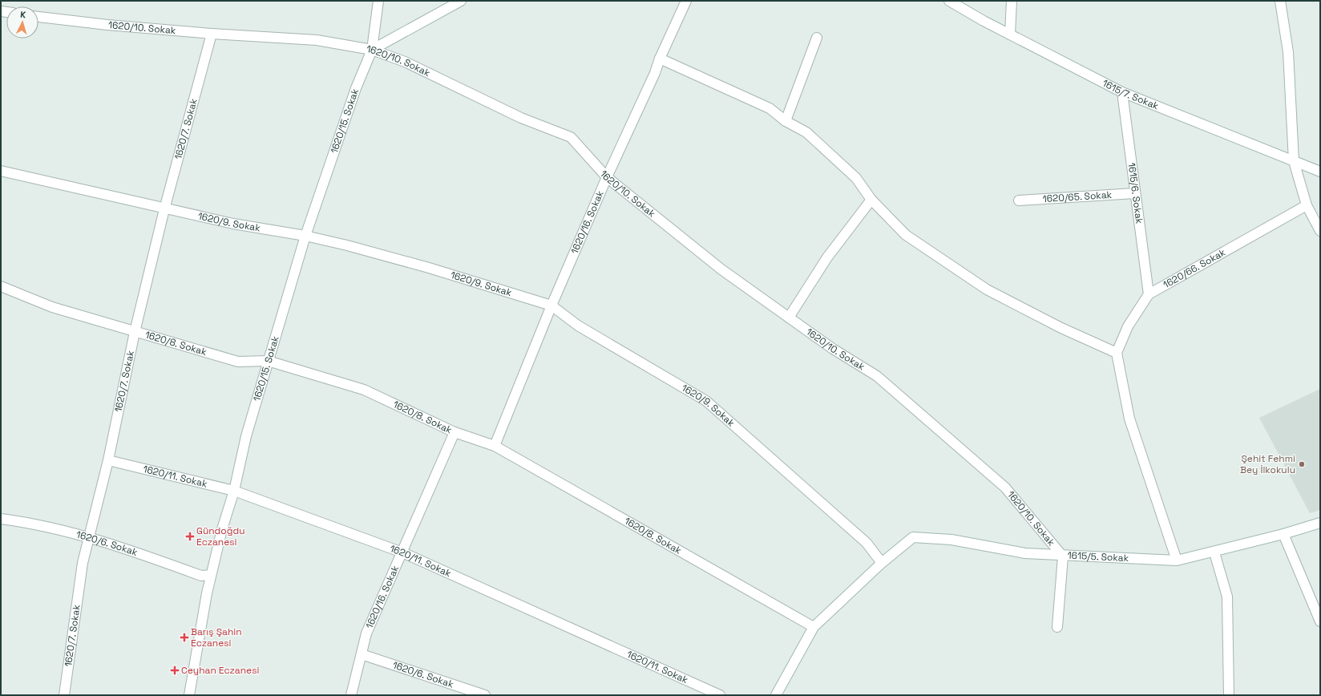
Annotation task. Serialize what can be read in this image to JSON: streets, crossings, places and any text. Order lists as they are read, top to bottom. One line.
{"streets":{"street":["1620/10. Sokak","1615/7. Sokak","1620/15. Sokak","1620/7. Sokak","1615/6. Sokak","1620/65. Sokak","1620/9. Sokak","1620/16. Sokak","1620/66. Sokak","1620/8. Sokak","1620/11. Sokak","1620/6. Sokak","1615/5. Sokak"]},"crossings":[["1620/10. Sokak","1620/15. Sokak"],["1620/10. Sokak","1620/7. Sokak"],["1620/10. Sokak","1620/16. Sokak"],["1620/10. Sokak","1615/5. Sokak"],["1615/7. Sokak","1615/6. Sokak"],["1620/15. Sokak","1620/9. Sokak"],["1620/15. Sokak","1620/8. Sokak"],["1620/15. Sokak","1620/11. Sokak"],["1620/15. Sokak","1620/6. Sokak"],["1620/7. Sokak","1620/9. Sokak"],["1620/7. Sokak","1620/8. Sokak"],["1620/7. Sokak","1620/11. Sokak"],["1620/7. Sokak","1620/6. Sokak"],["1615/6. Sokak","1620/65. Sokak"],["1615/6. Sokak","1620/66. Sokak"],["1620/9. Sokak","1620/16. Sokak"],["1620/9. Sokak","1615/5. Sokak"],["1620/16. Sokak","1620/8. Sokak"],["1620/16. Sokak","1620/11. Sokak"],["1620/16. Sokak","1620/6. Sokak"],["1620/8. Sokak","1615/5. Sokak"]],"places":{"other":["Şehit Fehmi Bey İlkokulu"],"health":["Gündoğdu Eczanesi","Barış Şahin Eczanesi","Ceyhan Eczanesi"]},"north":"top"}
